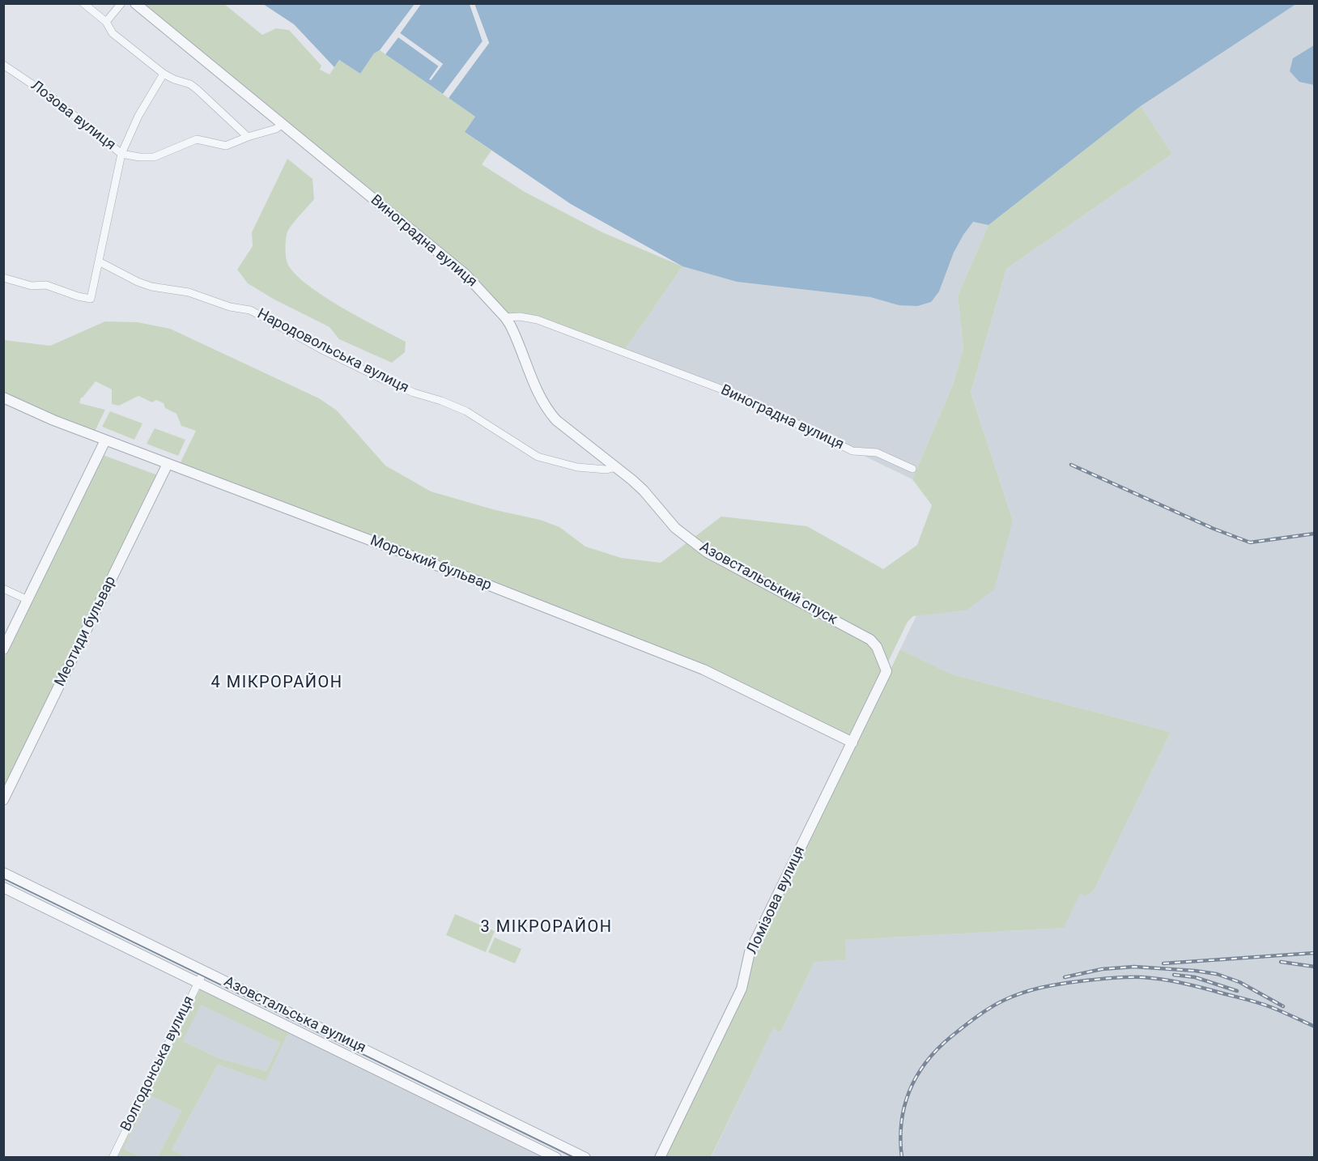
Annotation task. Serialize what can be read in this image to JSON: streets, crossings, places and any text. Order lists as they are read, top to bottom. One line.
{"streets":{"street":["Лозова вулиця","Виноградна вулиця","Народовольська вулиця","Морський бульвар","Азовстальський спуск","Меотиди бульвар","Ломізова вулиця","Азовстальська вулиця","Волгодонська вулиця"]},"crossings":[["Лозова вулиця","Виноградна вулиця"],["Виноградна вулиця","Азовстальський спуск"],["Народовольська вулиця","Азовстальський спуск"],["Морський бульвар","Меотиди бульвар"],["Морський бульвар","Ломізова вулиця"],["Азовстальський спуск","Ломізова вулиця"],["Азовстальська вулиця","Волгодонська вулиця"]],"districts":["4 МІКРОРАЙОН","3 МІКРОРАЙОН"]}
